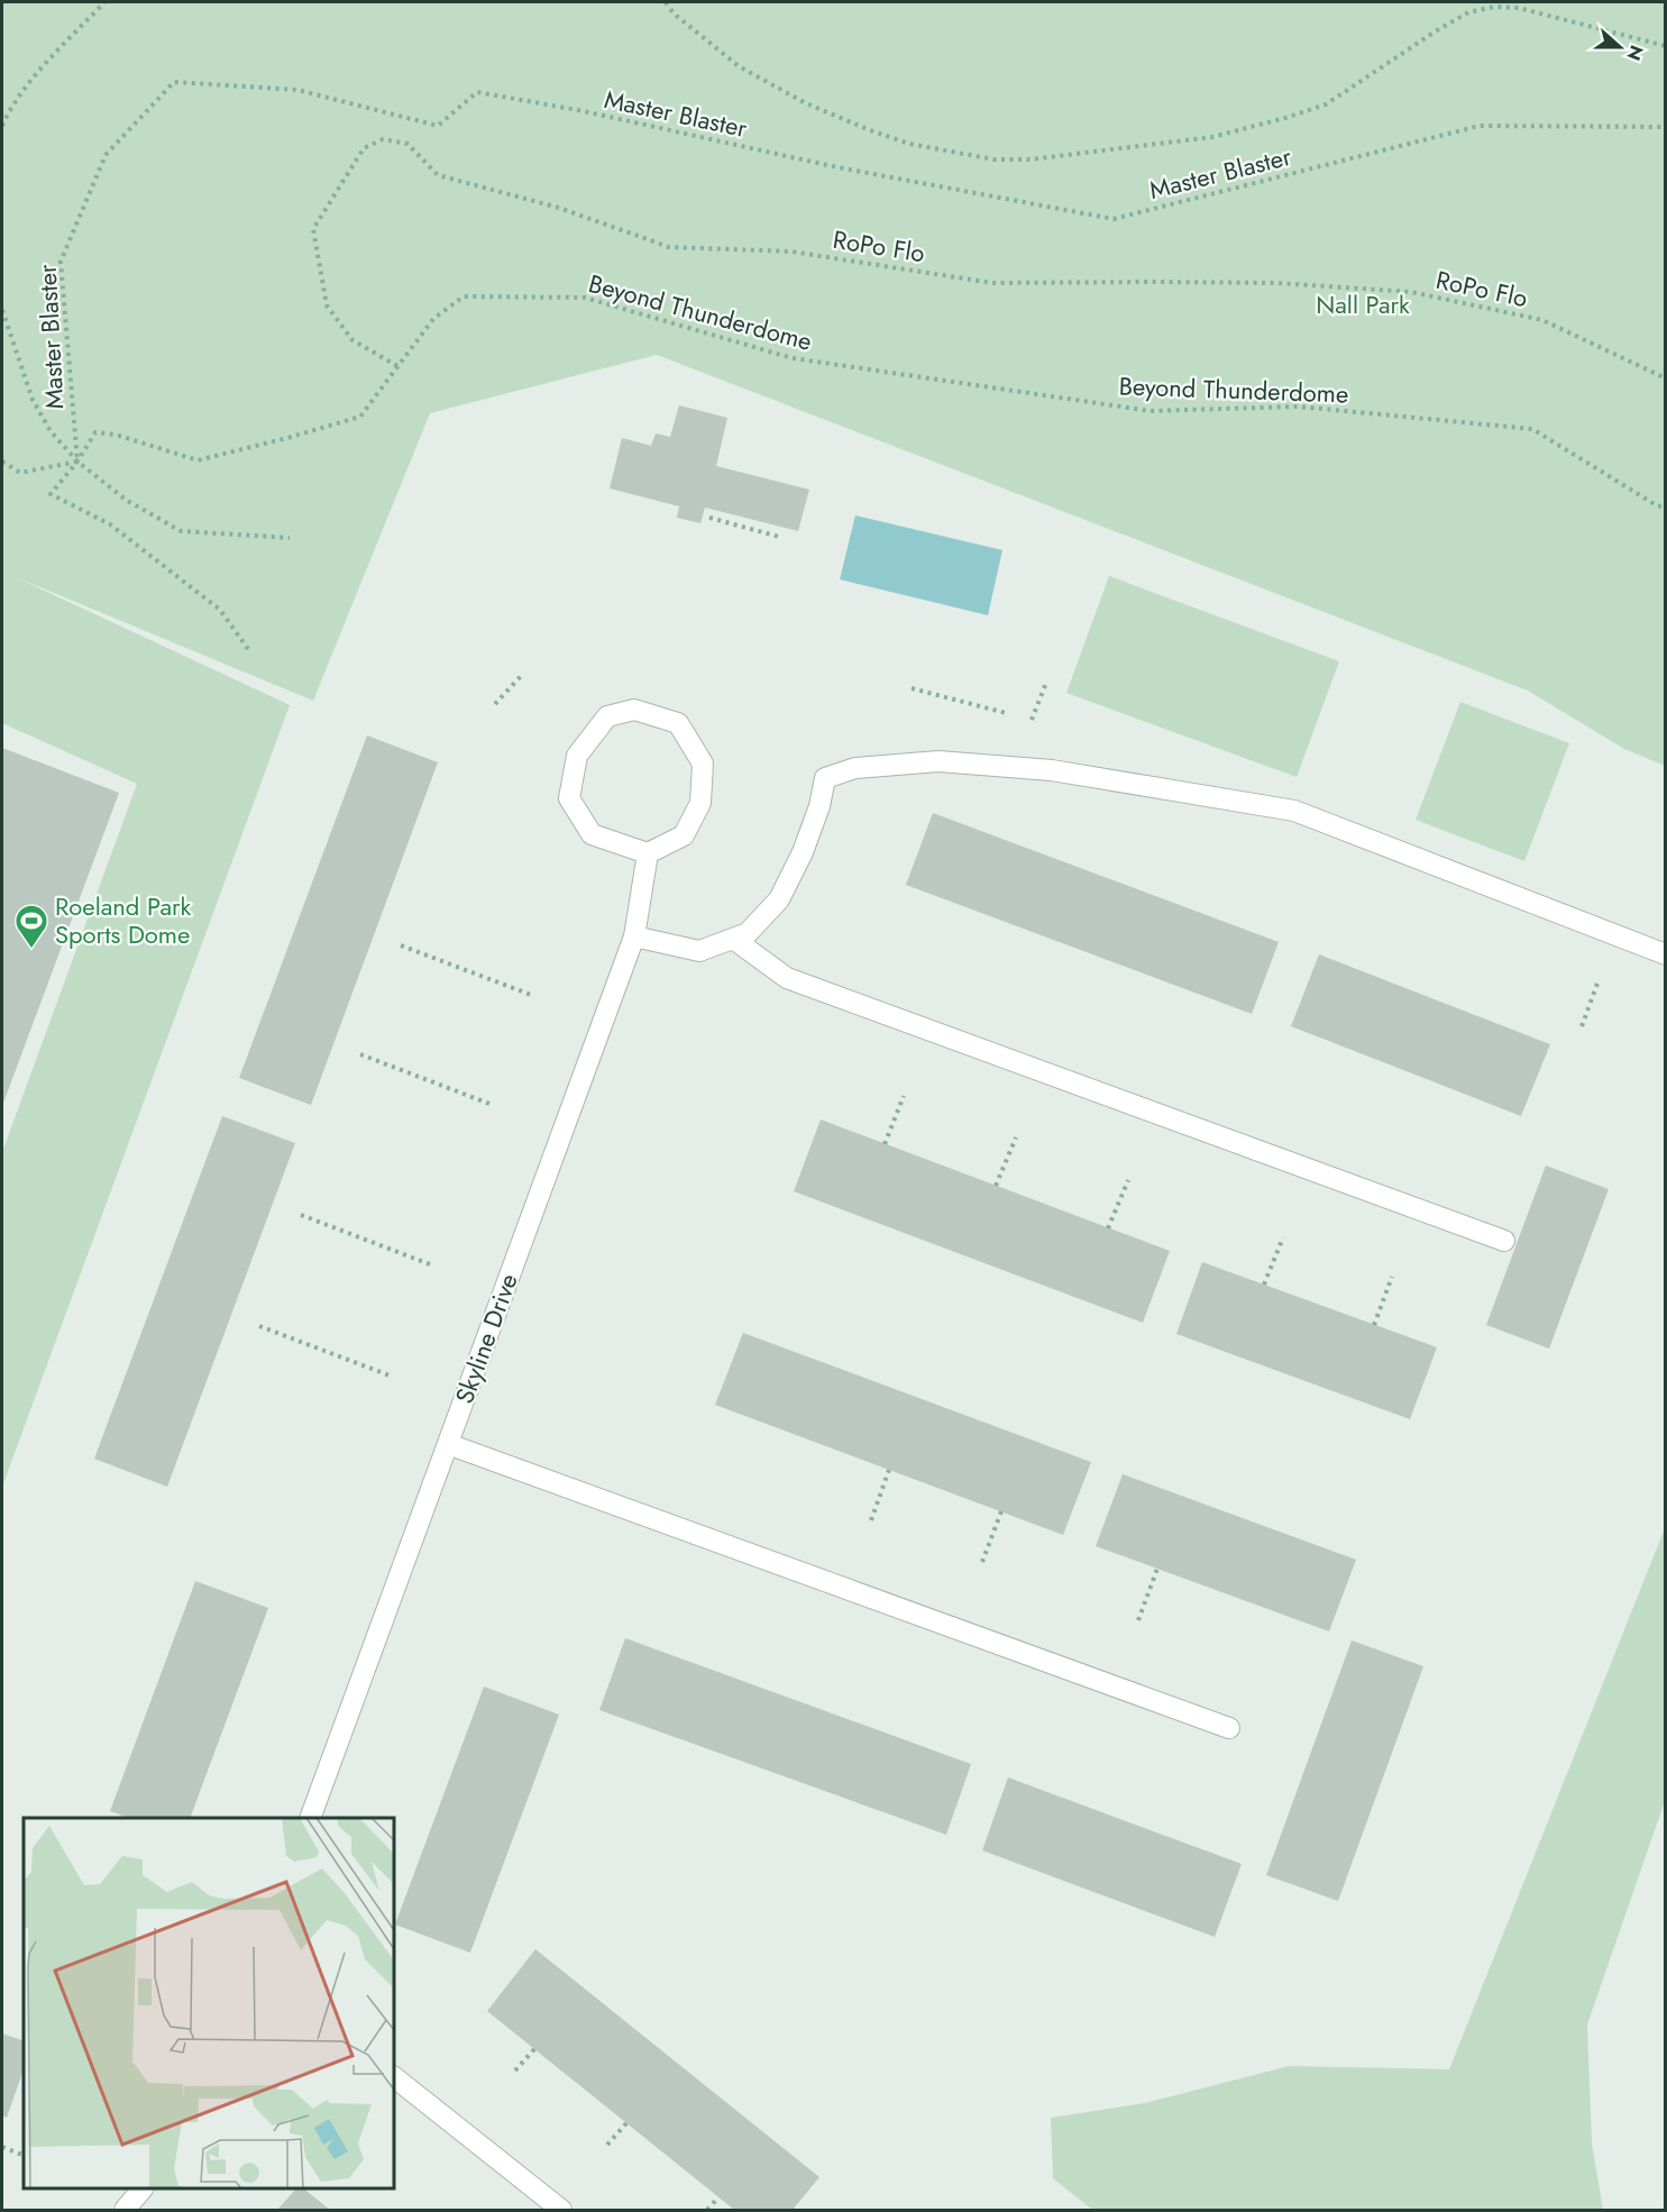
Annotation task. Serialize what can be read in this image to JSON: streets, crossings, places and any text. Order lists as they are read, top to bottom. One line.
{"streets":{"street":["Skyline Drive"],"path":["Master Blaster","RoPo Flo","Beyond Thunderdome"]},"crossings":[["Master Blaster","Beyond Thunderdome"],["RoPo Flo","Beyond Thunderdome"]],"parks":["Nall Park"],"places":{"sports":["Roeland Park Sports Dome"]},"north":"right"}
